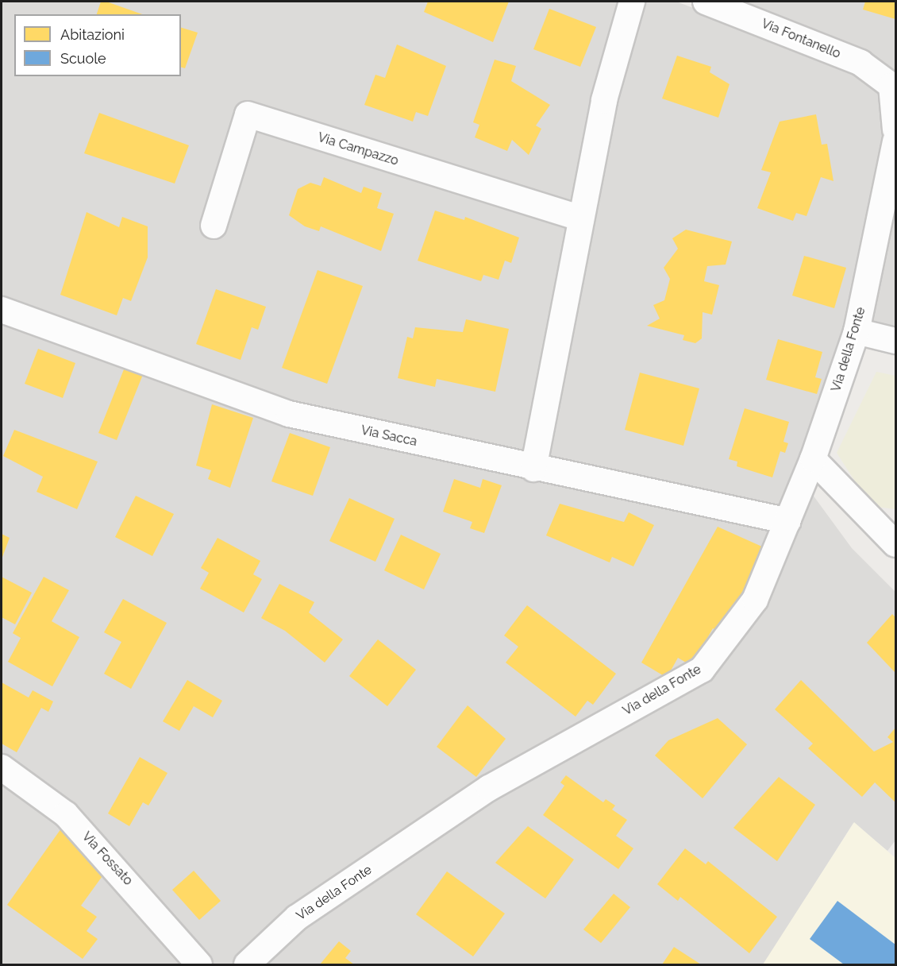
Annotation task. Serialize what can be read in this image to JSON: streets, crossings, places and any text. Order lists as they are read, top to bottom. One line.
{"streets":{"street":["Via Fontanello","Via Campazzo","Via della Fonte","Via Sacca","Via Fossato"]},"crossings":[["Via della Fonte","Via Sacca"]],"legend":["Abitazioni","Scuole"]}
